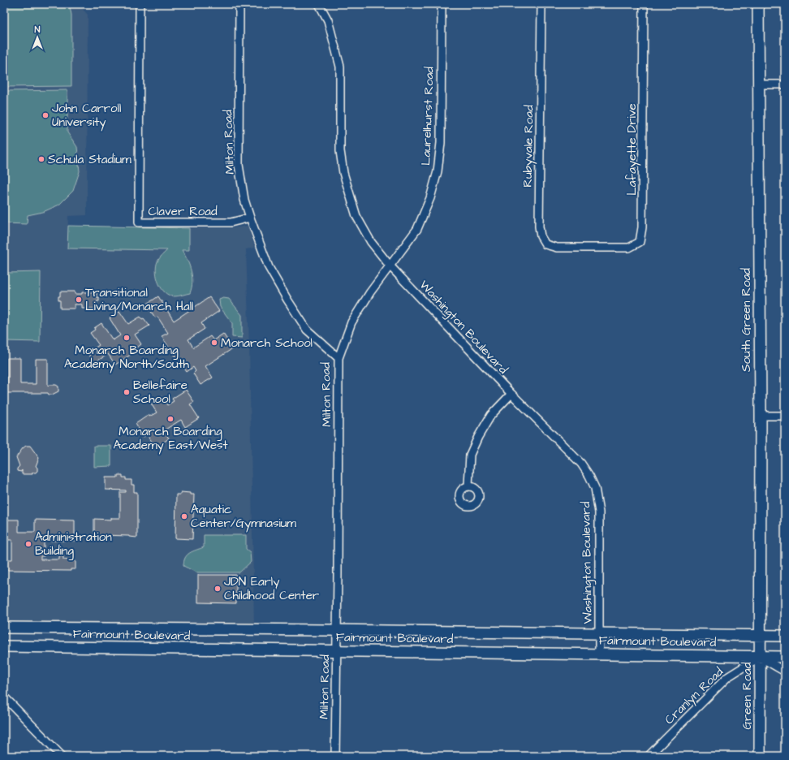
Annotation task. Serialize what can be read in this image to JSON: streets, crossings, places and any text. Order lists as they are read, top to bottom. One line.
{"streets":{"main road":["South Green Road","Fairmount Boulevard","Green Road"],"street":["Laurelhurst Road","Milton Road","Rubyvale Road","Lafayette Drive","Claver Road","Washington Boulevard","Cranlyn Road"]},"crossings":[["Laurelhurst Road","Milton Road"],["Laurelhurst Road","Washington Boulevard"],["Milton Road","Claver Road"],["Milton Road","Fairmount Boulevard"],["Rubyvale Road","Lafayette Drive"],["South Green Road","Fairmount Boulevard"],["South Green Road","Green Road"],["Washington Boulevard","Fairmount Boulevard"],["Fairmount Boulevard","Cranlyn Road"],["Fairmount Boulevard","Green Road"],["Cranlyn Road","Green Road"]],"places":["John Carroll University","Schula Stadium","Transitional Living/Monarch Hall","Monarch Boarding Academy North/South","Monarch School","Bellefaire School","Monarch Boarding Academy East/West","Aquatic Center/Gymnasium","Administration Building","JDN Early Childhood Center"],"north":"top"}
